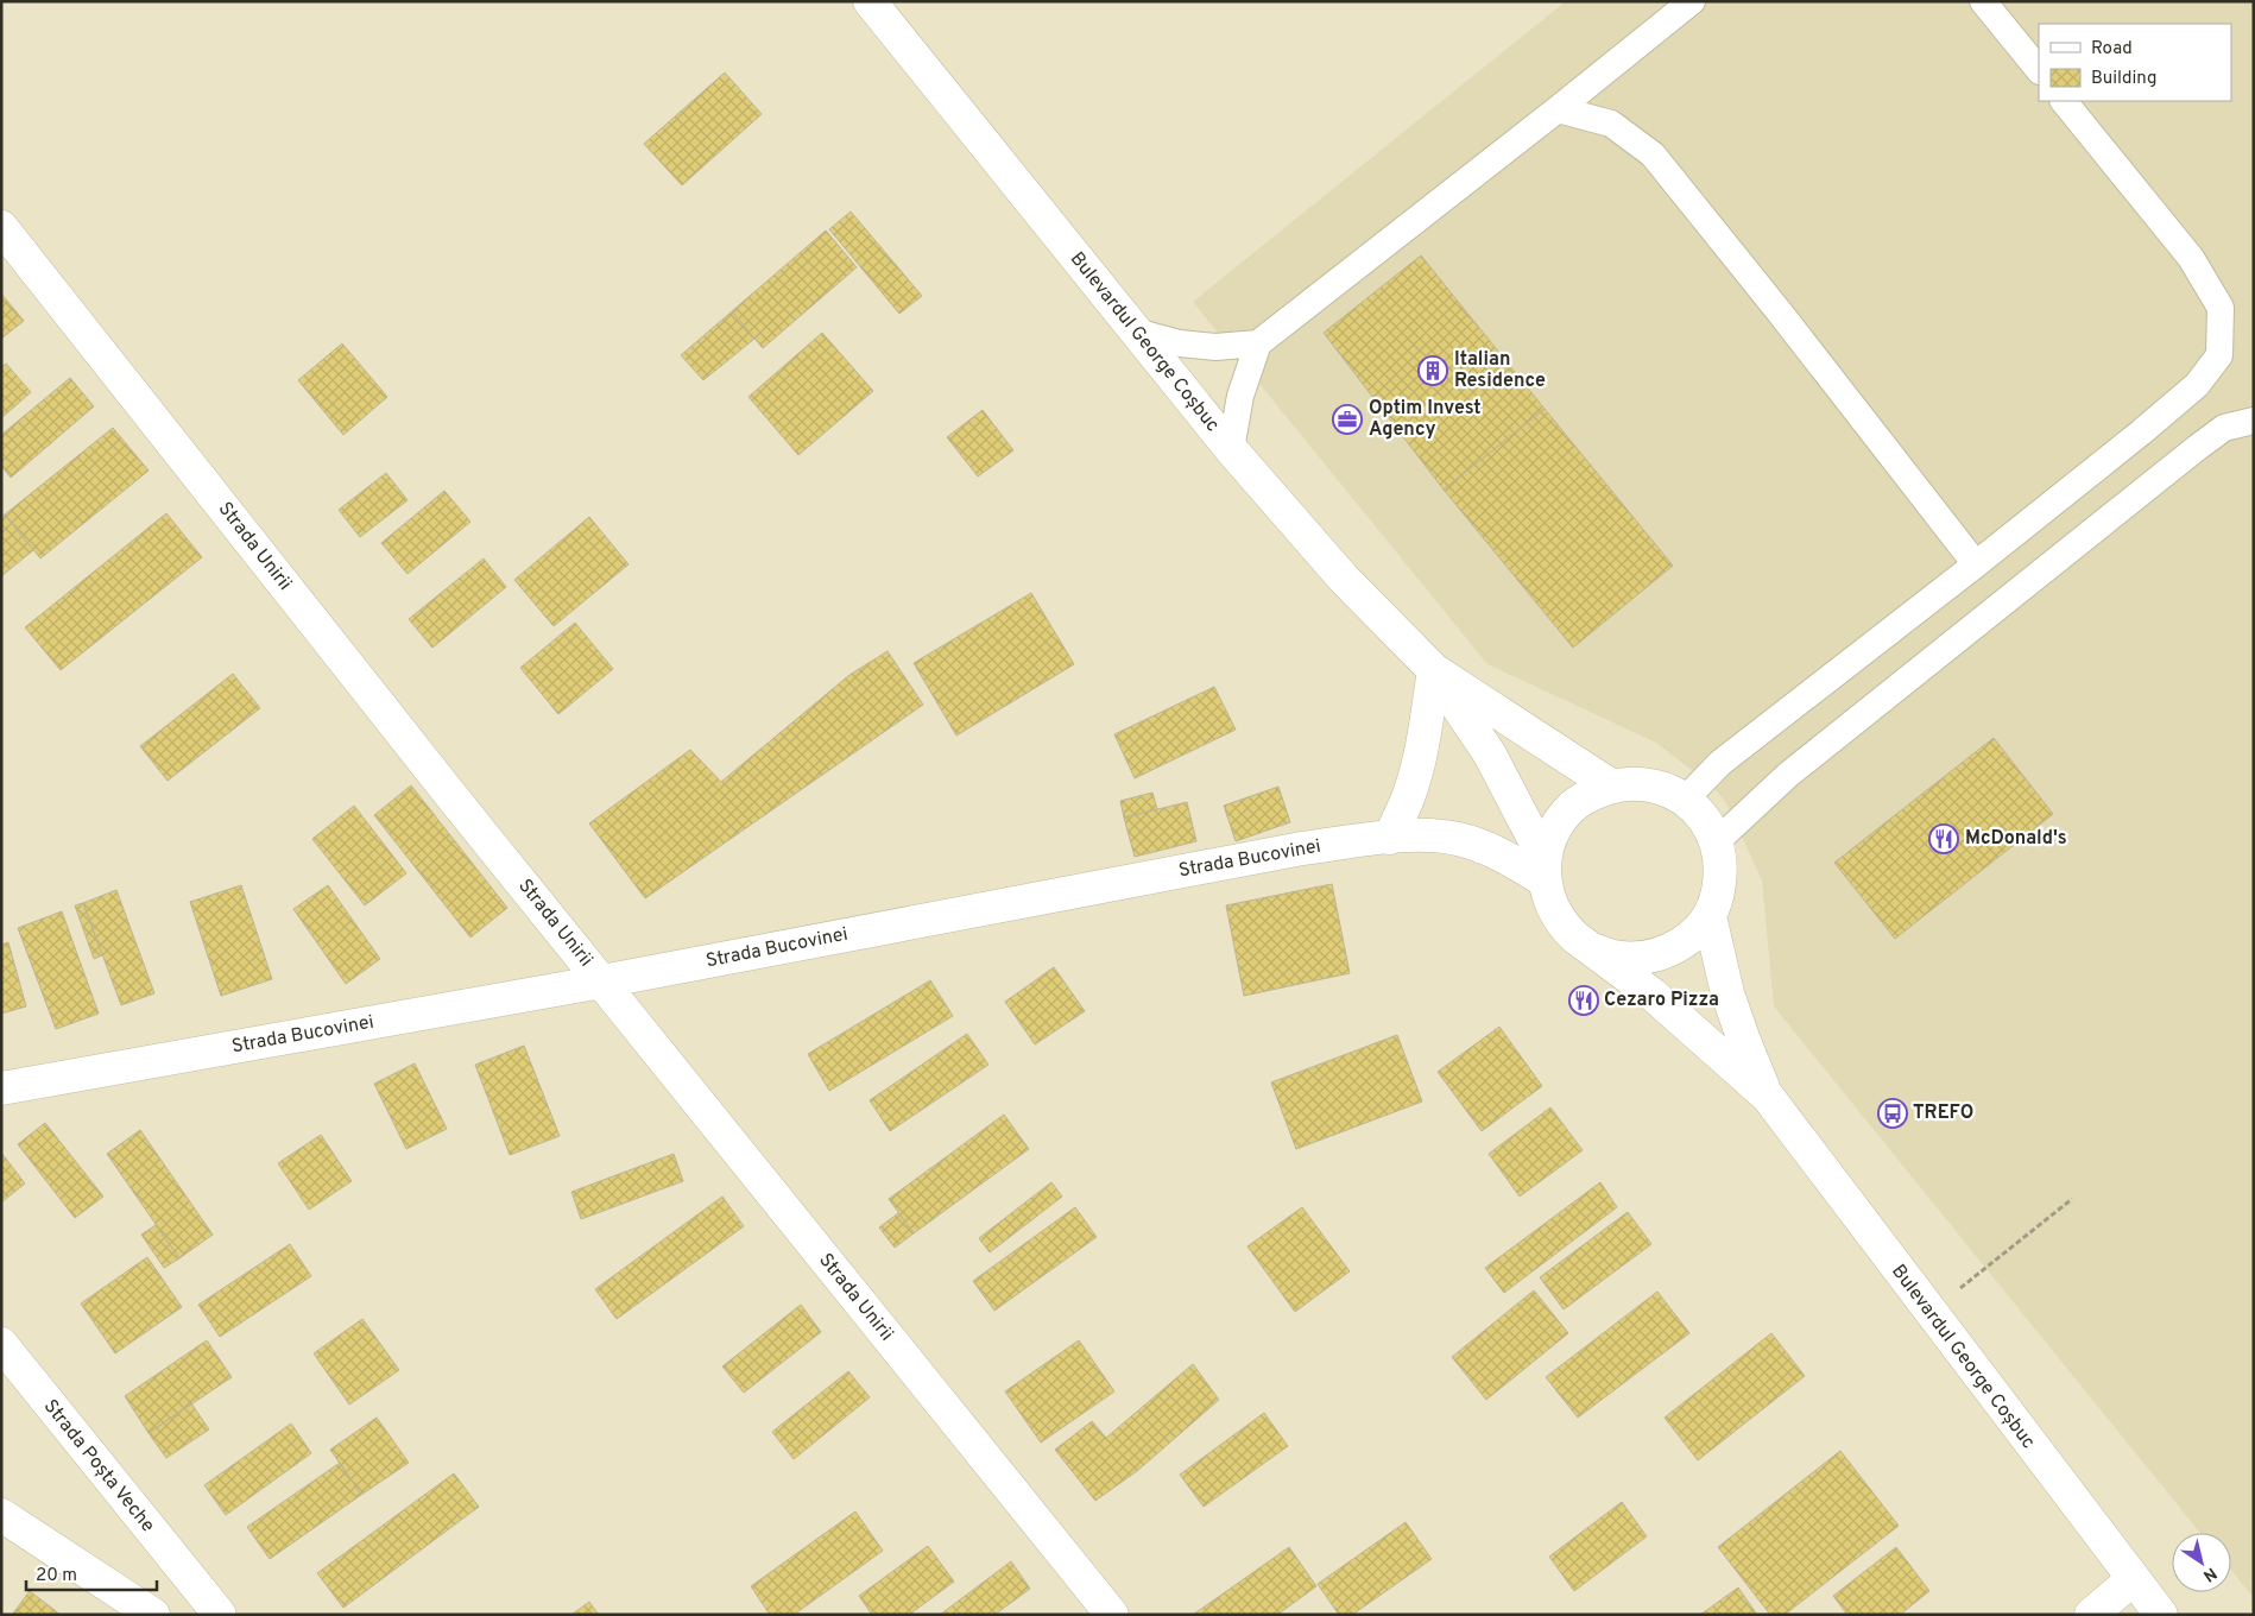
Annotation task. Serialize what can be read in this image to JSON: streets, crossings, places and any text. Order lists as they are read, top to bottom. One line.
{"streets":{"street":["Bulevardul George Coșbuc","Strada Unirii","Strada Bucovinei","Strada Poșta Veche"]},"crossings":[["Bulevardul George Coșbuc","Strada Bucovinei"],["Strada Unirii","Strada Bucovinei"]],"places":{"building":["Italian Residence"],"office":["Optim Invest Agency"],"restaurant":["McDonald's","Cezaro Pizza"],"bus stop":["TREFO"]},"legend":["Road","Building"],"scale_bar":"20 m","north":"bottom right"}
